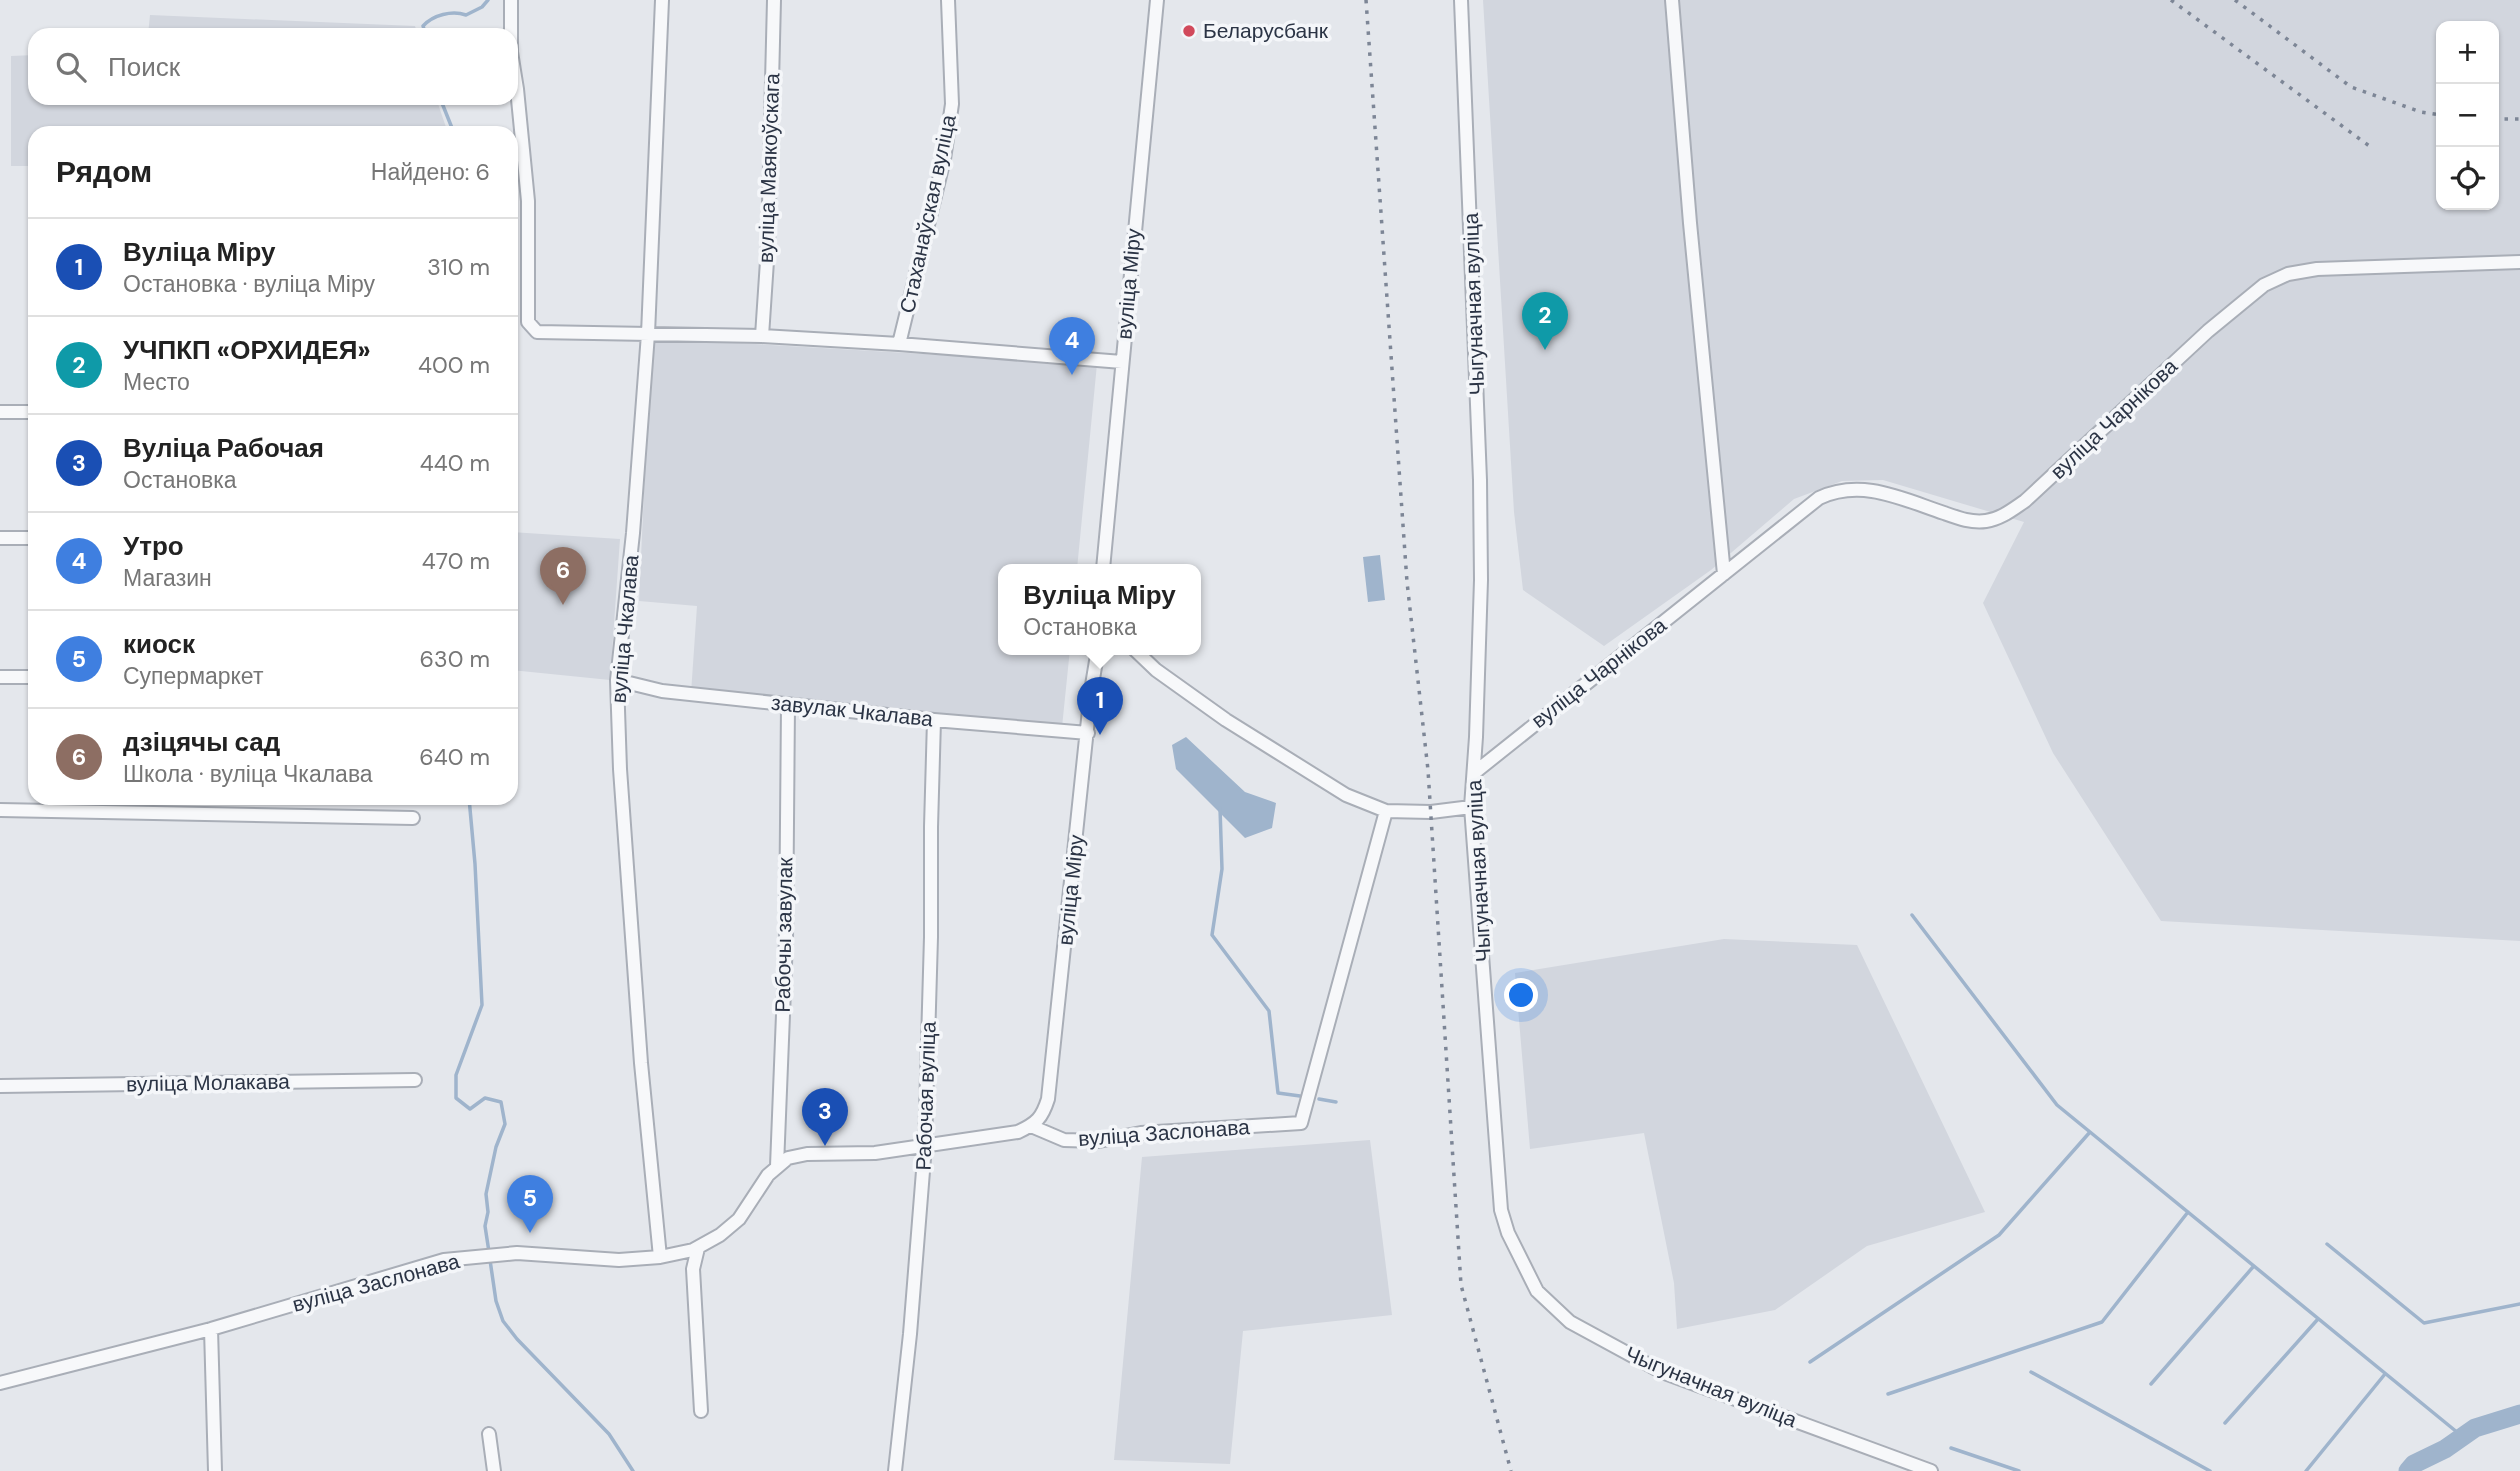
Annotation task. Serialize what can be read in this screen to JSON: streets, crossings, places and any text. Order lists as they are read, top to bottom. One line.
{"streets":{"street":["вуліца Маякоўскага","Стаханаўская вуліца","вуліца Міру","Чыгуначная вуліца","вуліца Чарнікова","вуліца Чкалава","завулак Чкалава","Рабочы завулак","вуліца Молакава","Рабочая вуліца","вуліца Заслонава"]},"crossings":[["вуліца Маякоўскага","Стаханаўская вуліца"],["Стаханаўская вуліца","вуліца Міру"],["Стаханаўская вуліца","вуліца Чкалава"],["вуліца Міру","завулак Чкалава"],["вуліца Міру","вуліца Заслонава"],["Чыгуначная вуліца","вуліца Чарнікова"],["вуліца Чкалава","завулак Чкалава"],["вуліца Чкалава","вуліца Заслонава"],["завулак Чкалава","Рабочы завулак"],["завулак Чкалава","Рабочая вуліца"],["Рабочы завулак","вуліца Заслонава"]],"places":["Беларусбанк"],"page":{"map_buttons":["+","−"],"search":"Поиск","heading":["Рядом","Найдено: 6"],"list":[{"mark":"1","name":"Вуліца Міру","note":"Остановка · вуліца Міру","value":"310 m"},{"mark":"2","name":"УЧПКП «ОРХИДЕЯ»","note":"Место","value":"400 m"},{"mark":"3","name":"Вуліца Рабочая","note":"Остановка","value":"440 m"},{"mark":"4","name":"Утро","note":"Магазин","value":"470 m"},{"mark":"5","name":"киоск","note":"Супермаркет","value":"630 m"},{"mark":"6","name":"дзіцячы сад","note":"Школа · вуліца Чкалава","value":"640 m"}],"pins":["2","4","6","1","3","5"],"popup":["Вуліца Міру","Остановка"]}}
